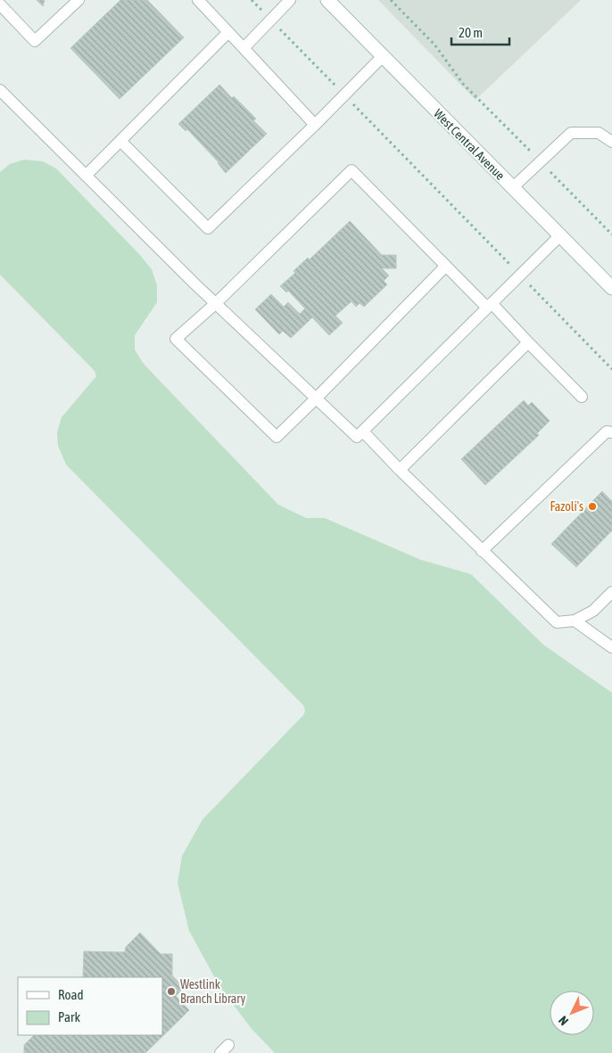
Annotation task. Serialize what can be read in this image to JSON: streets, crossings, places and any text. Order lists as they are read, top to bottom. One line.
{"streets":{"main road":["West Central Avenue"]},"places":["Fazoli's","Westlink Branch Library"],"legend":["Road","Park"],"scale_bar":"20 m","north":"bottom left"}
